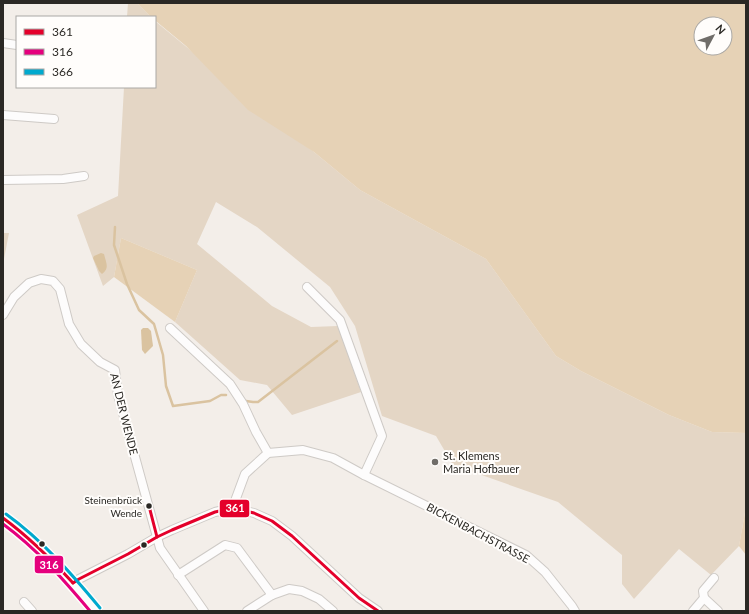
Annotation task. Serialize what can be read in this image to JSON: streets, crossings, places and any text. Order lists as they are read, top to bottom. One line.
{"streets":{"street":["AN DER WENDE","BICKENBACHSTRASSE"]},"places":["St. Klemens Maria Hofbauer","Steinenbrück Wende"],"lines":["transit line 361","transit line 366","transit line 316"],"legend":["361","316","366"],"north":"top right"}
